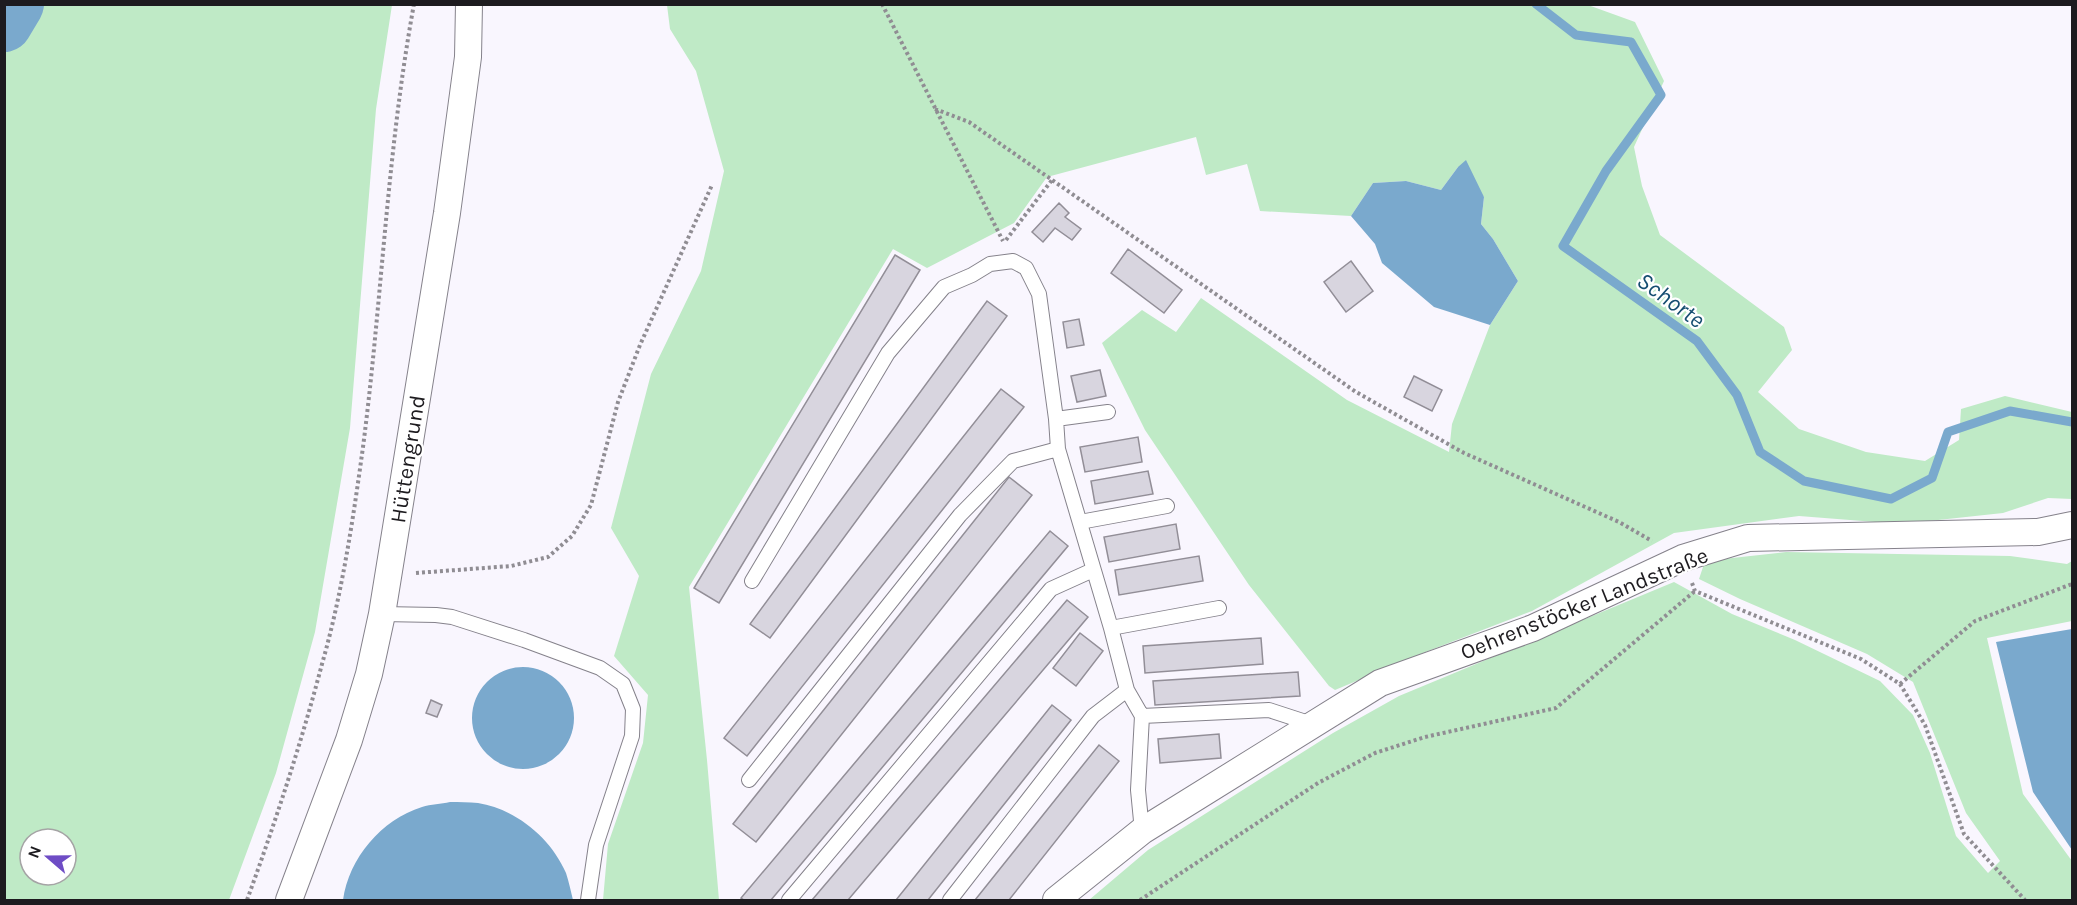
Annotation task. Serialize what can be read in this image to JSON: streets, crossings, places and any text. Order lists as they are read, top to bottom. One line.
{"streets":{"street":["Hüttengrund","Oehrenstöcker Landstraße"]},"water":["Schorte"],"north":"left"}
